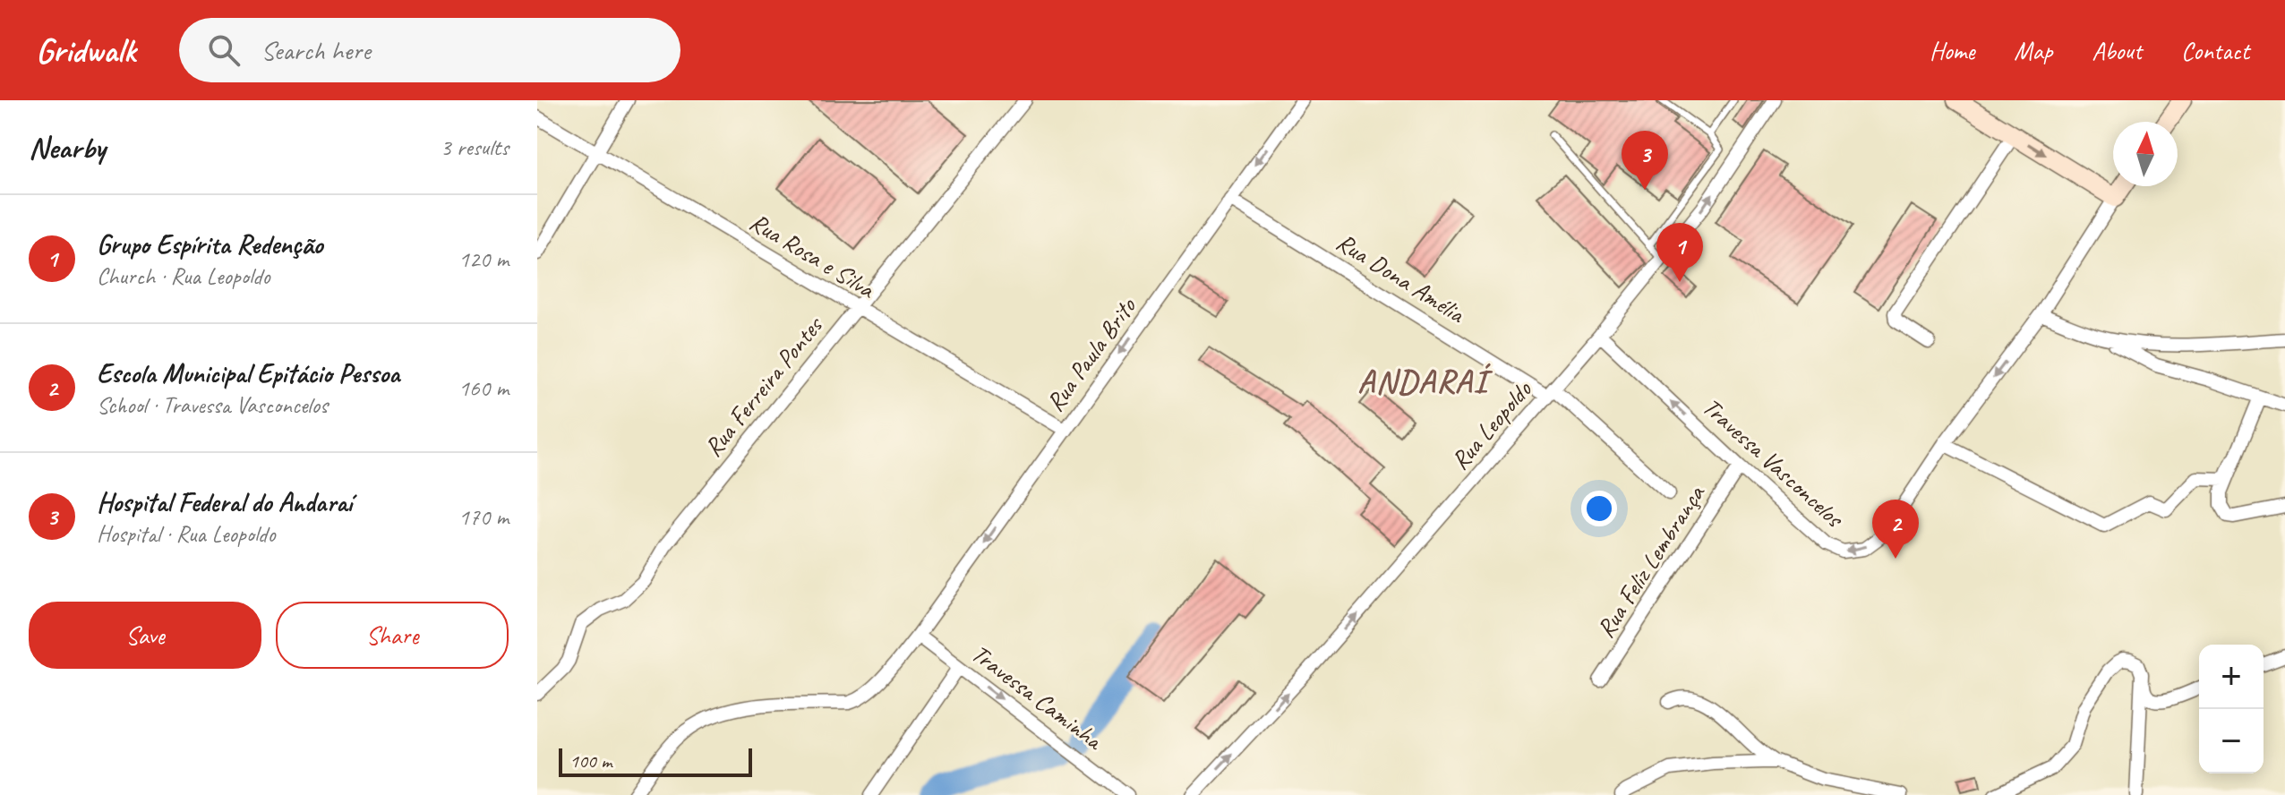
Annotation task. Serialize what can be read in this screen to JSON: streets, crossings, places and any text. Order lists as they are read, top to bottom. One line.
{"streets":{"street":["Rua Rosa e Silva","Rua Dona Amélia","Rua Paula Brito","Rua Ferreira Pontes","Rua Leopoldo","Travessa Vasconcelos","Rua Feliz Lembrança","Travessa Caminha"]},"crossings":[["Rua Rosa e Silva","Rua Paula Brito"],["Rua Rosa e Silva","Rua Ferreira Pontes"],["Rua Dona Amélia","Rua Paula Brito"],["Rua Dona Amélia","Rua Leopoldo"],["Rua Paula Brito","Travessa Caminha"],["Rua Leopoldo","Travessa Vasconcelos"],["Travessa Vasconcelos","Rua Feliz Lembrança"]],"one_way":["Rua Paula Brito","Rua Leopoldo","Travessa Caminha"],"districts":["ANDARAÍ"],"scale_bar":"100 m","north":"top","page":{"header":"Gridwalk","search":"Search here","nav":["Home","Map","About","Contact"],"heading":["Nearby","3 results"],"pins":["3","1","2"],"list":[{"mark":"1","name":"Grupo Espírita Redenção","note":"Church · Rua Leopoldo","value":"120 m"},{"mark":"2","name":"Escola Municipal Epitácio Pessoa","note":"School · Travessa Vasconcelos","value":"160 m"},{"mark":"3","name":"Hospital Federal do Andaraí","note":"Hospital · Rua Leopoldo","value":"170 m"}],"buttons":["Save","Share"],"map_buttons":["+","−"],"scale":"100 m"}}
